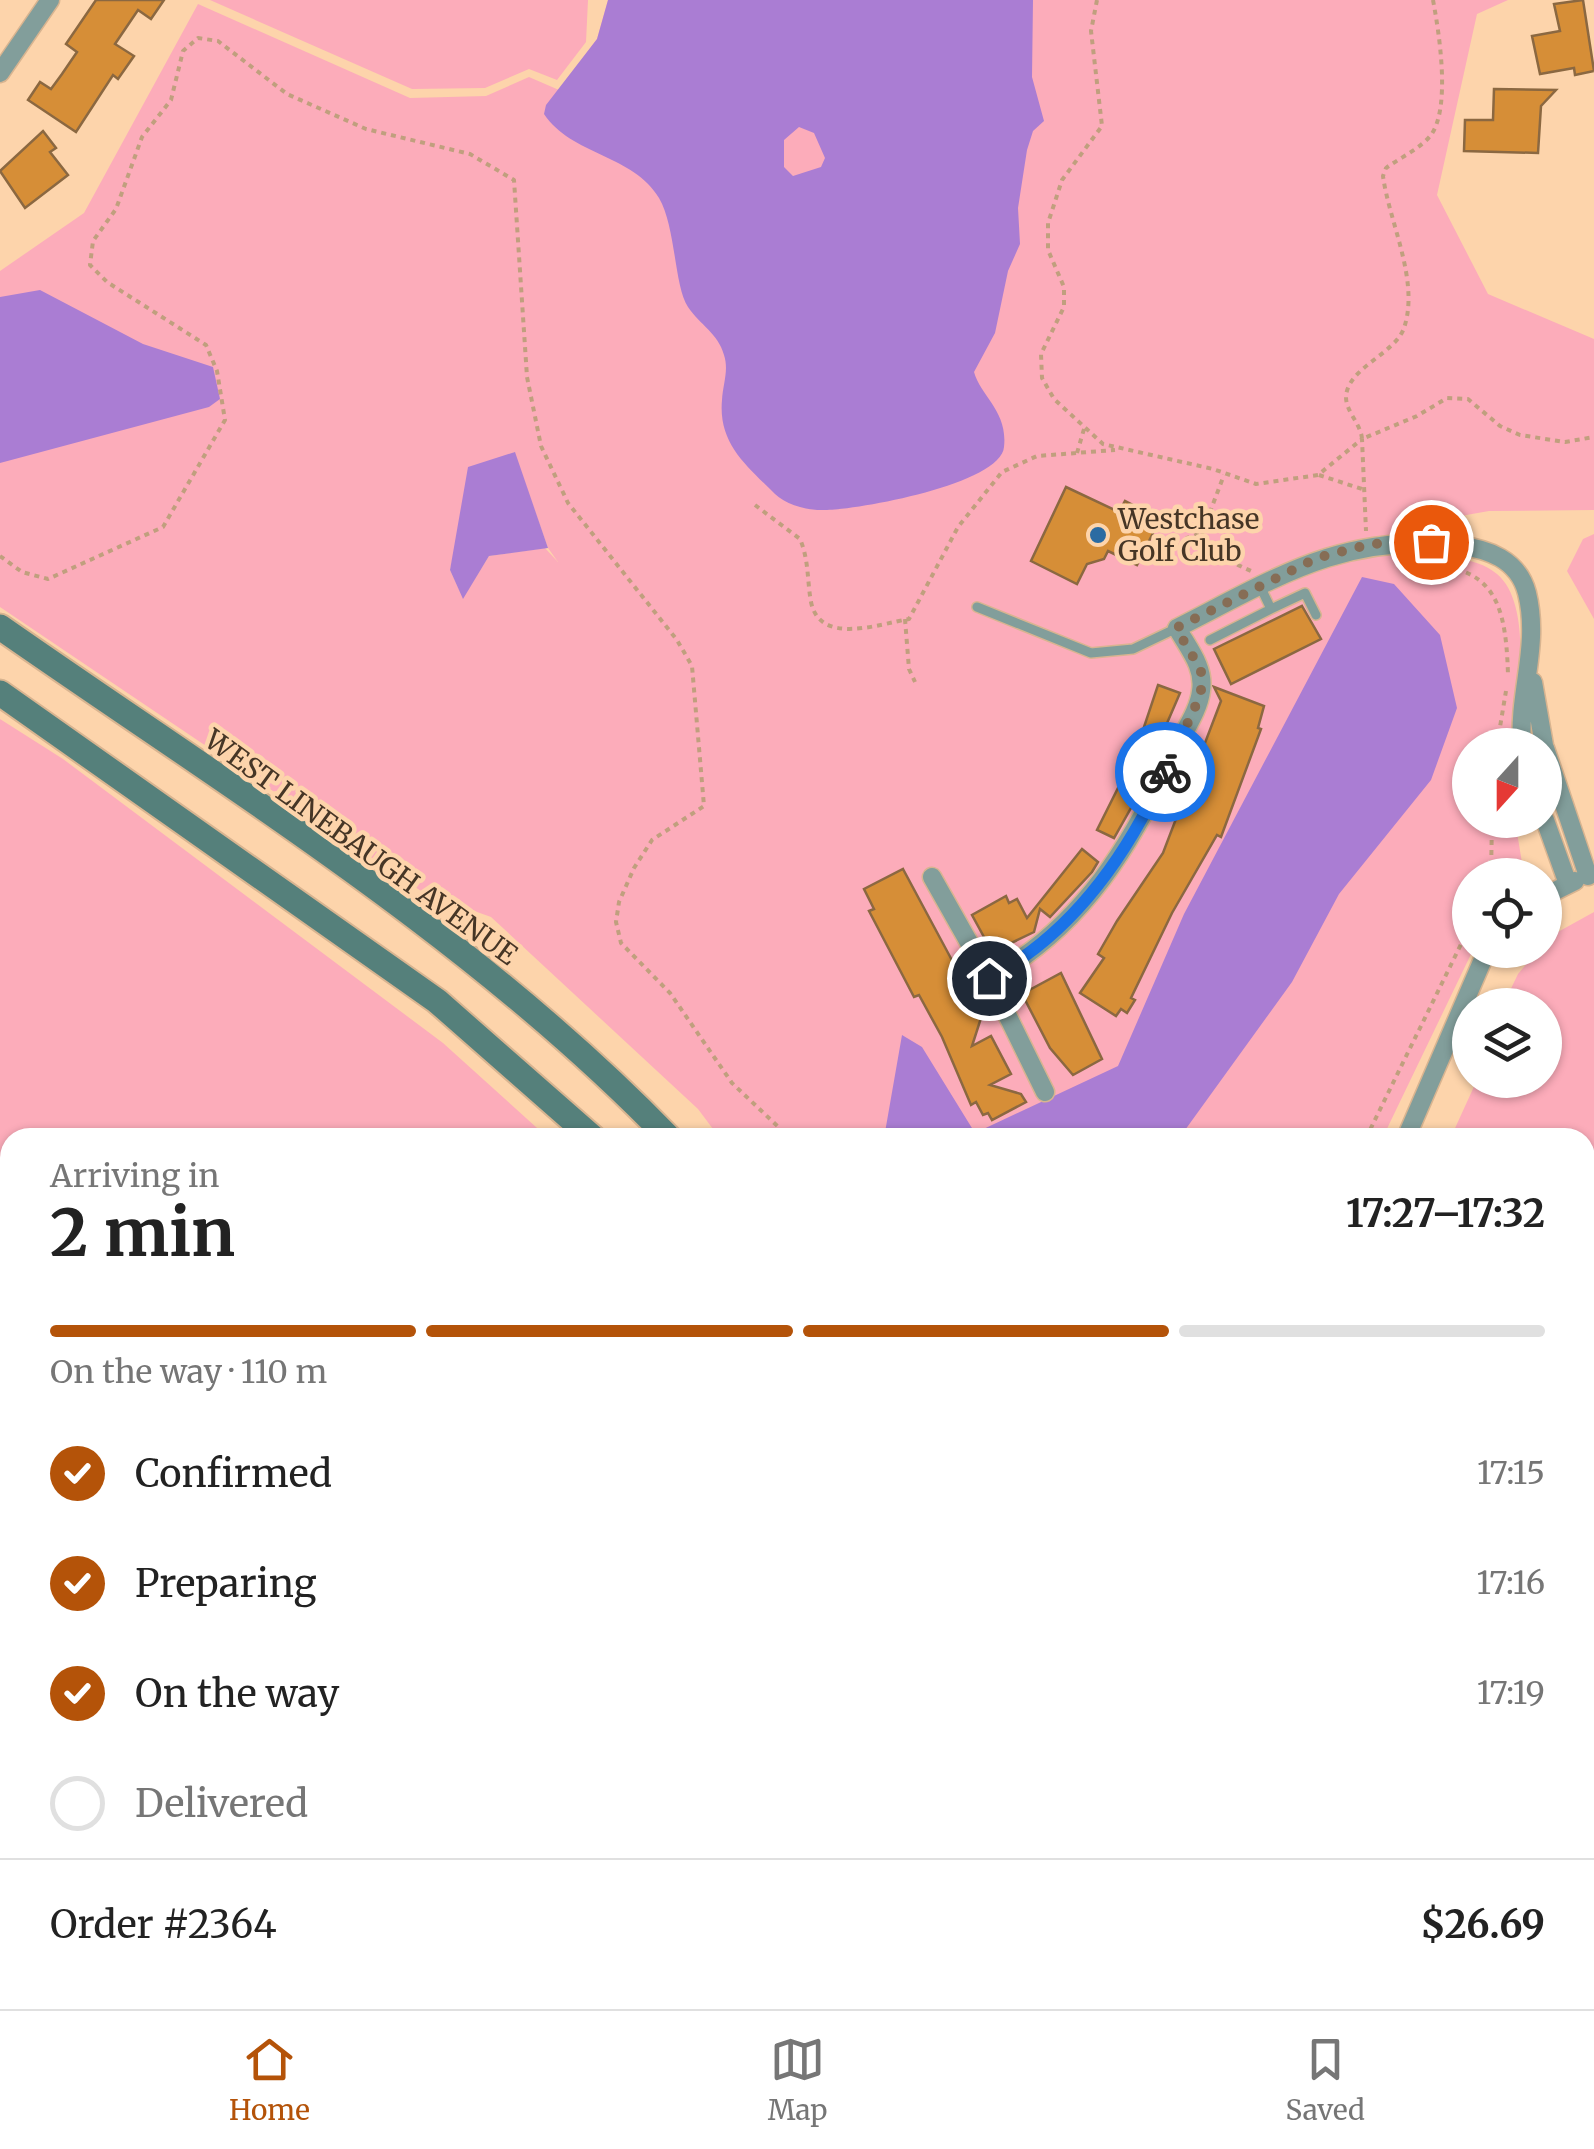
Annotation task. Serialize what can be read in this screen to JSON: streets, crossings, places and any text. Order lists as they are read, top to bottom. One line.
{"streets":{"main road":["WEST LINEBAUGH AVENUE"]},"places":["Westchase Golf Club"],"north":"bottom","page":{"heading":["2 min","Arriving in","17:27–17:32"],"panel":["Order #2364","$26.69"],"bar":"On the way · 110 m","list":[["Confirmed","17:15"],["Preparing","17:16"],["On the way","17:19"],"Delivered"],"tabs":["Home","Map","Saved"]}}
